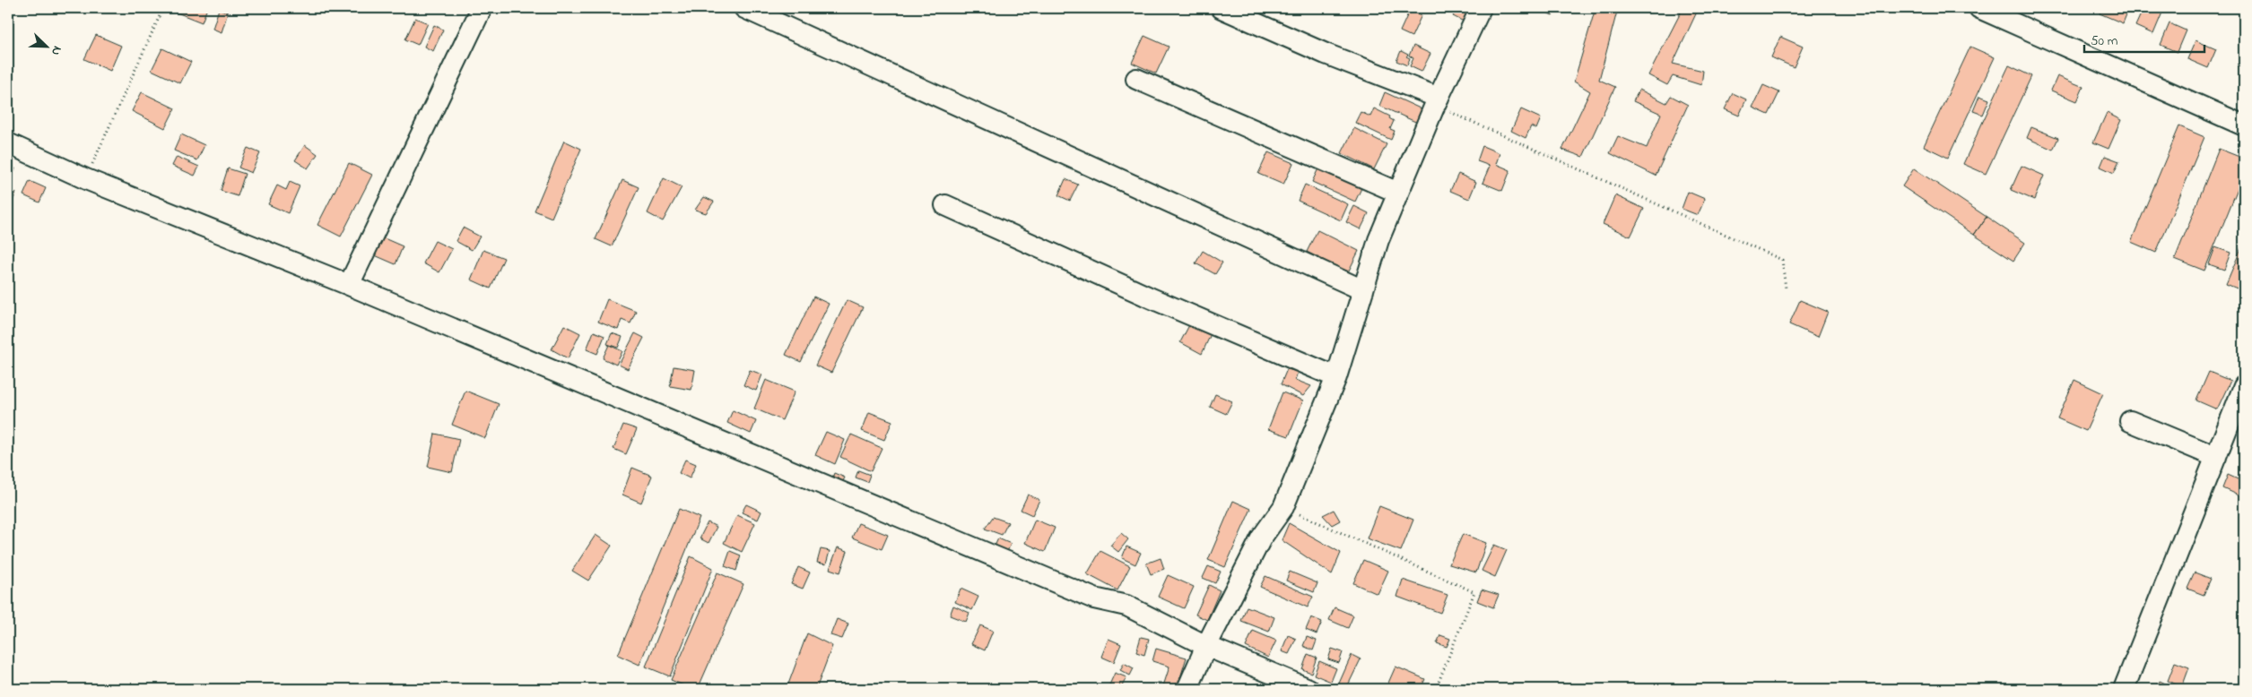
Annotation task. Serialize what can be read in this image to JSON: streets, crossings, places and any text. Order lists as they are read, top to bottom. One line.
{"scale_bar":"50 m","north":"bottom right"}
